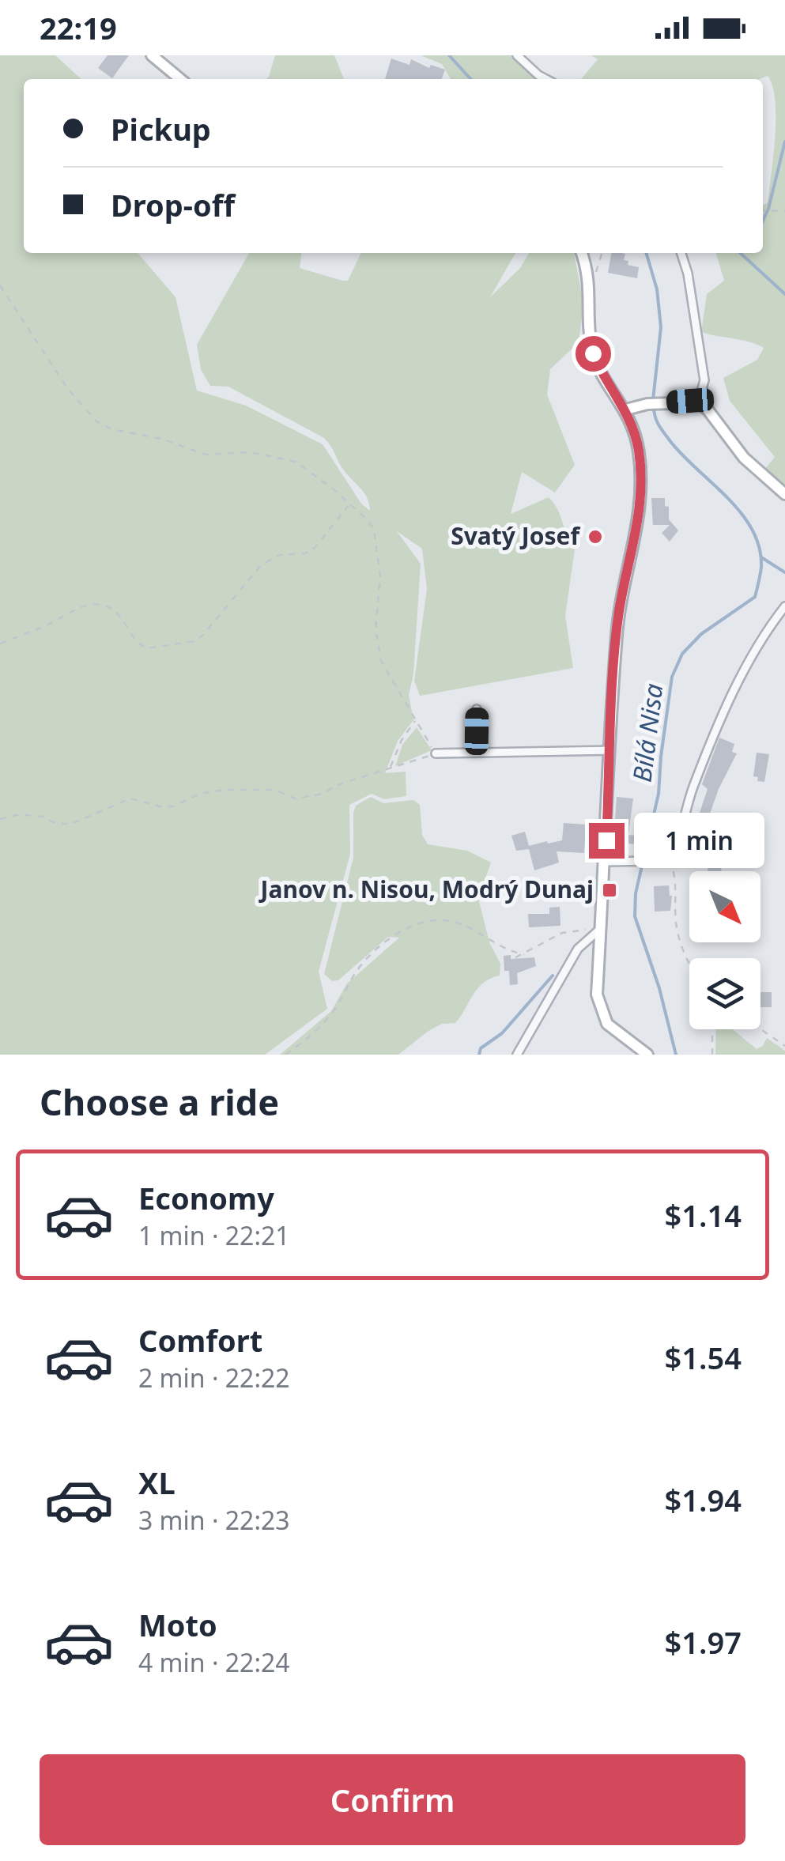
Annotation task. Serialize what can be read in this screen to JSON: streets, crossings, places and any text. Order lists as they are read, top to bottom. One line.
{"water":["Bílá Nisa"],"places":{"other":["Svatý Josef"],"transit":["Janov n. Nisou, Modrý Dunaj"]},"north":"bottom right","page":{"status":"22:19","banner":["Pickup","Drop-off"],"bubble":"1 min","heading":"Choose a ride","list":[{"name":"Economy","note":"1 min · 22:21","value":"$1.14"},{"name":"Comfort","note":"2 min · 22:22","value":"$1.54"},{"name":"XL","note":"3 min · 22:23","value":"$1.94"},{"name":"Moto","note":"4 min · 22:24","value":"$1.97"}],"buttons":"Confirm"}}
